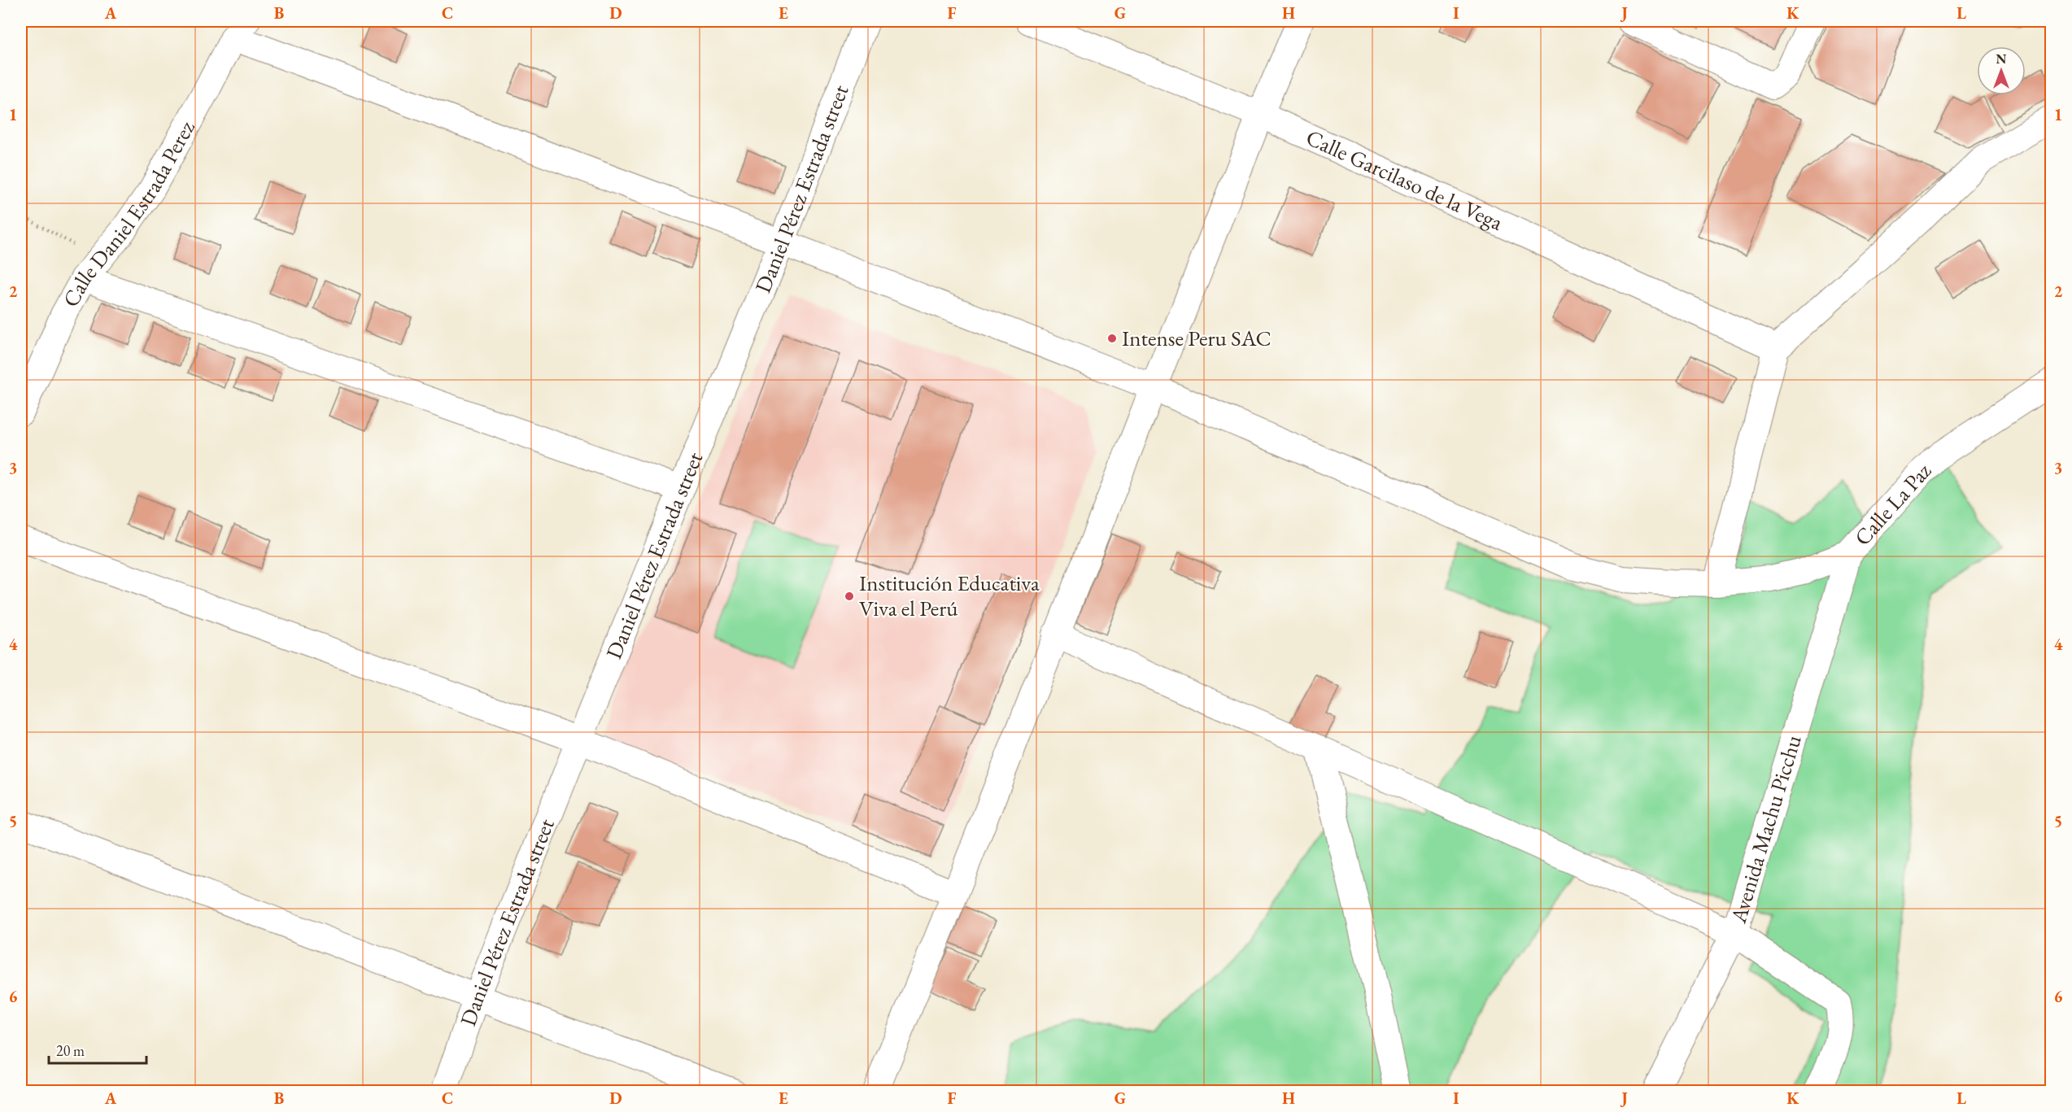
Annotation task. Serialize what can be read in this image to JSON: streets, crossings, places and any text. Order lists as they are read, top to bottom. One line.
{"streets":{"street":["Calle Garcilaso de la Vega","Daniel Pérez Estrada street","Calle Daniel Estrada Perez","Calle La Paz","Avenida Machu Picchu"]},"crossings":[["Daniel Pérez Estrada street","Calle La Paz"],["Calle Daniel Estrada Perez","Calle La Paz"],["Calle La Paz","Avenida Machu Picchu"]],"places":["Intense Peru SAC","Institución Educativa Viva el Perú"],"scale_bar":"20 m","north":"top","grid":{"columns":["A","B","C","D","E","F","G","H","I","J","K","L"],"rows":["1","2","3","4","5","6"]}}
